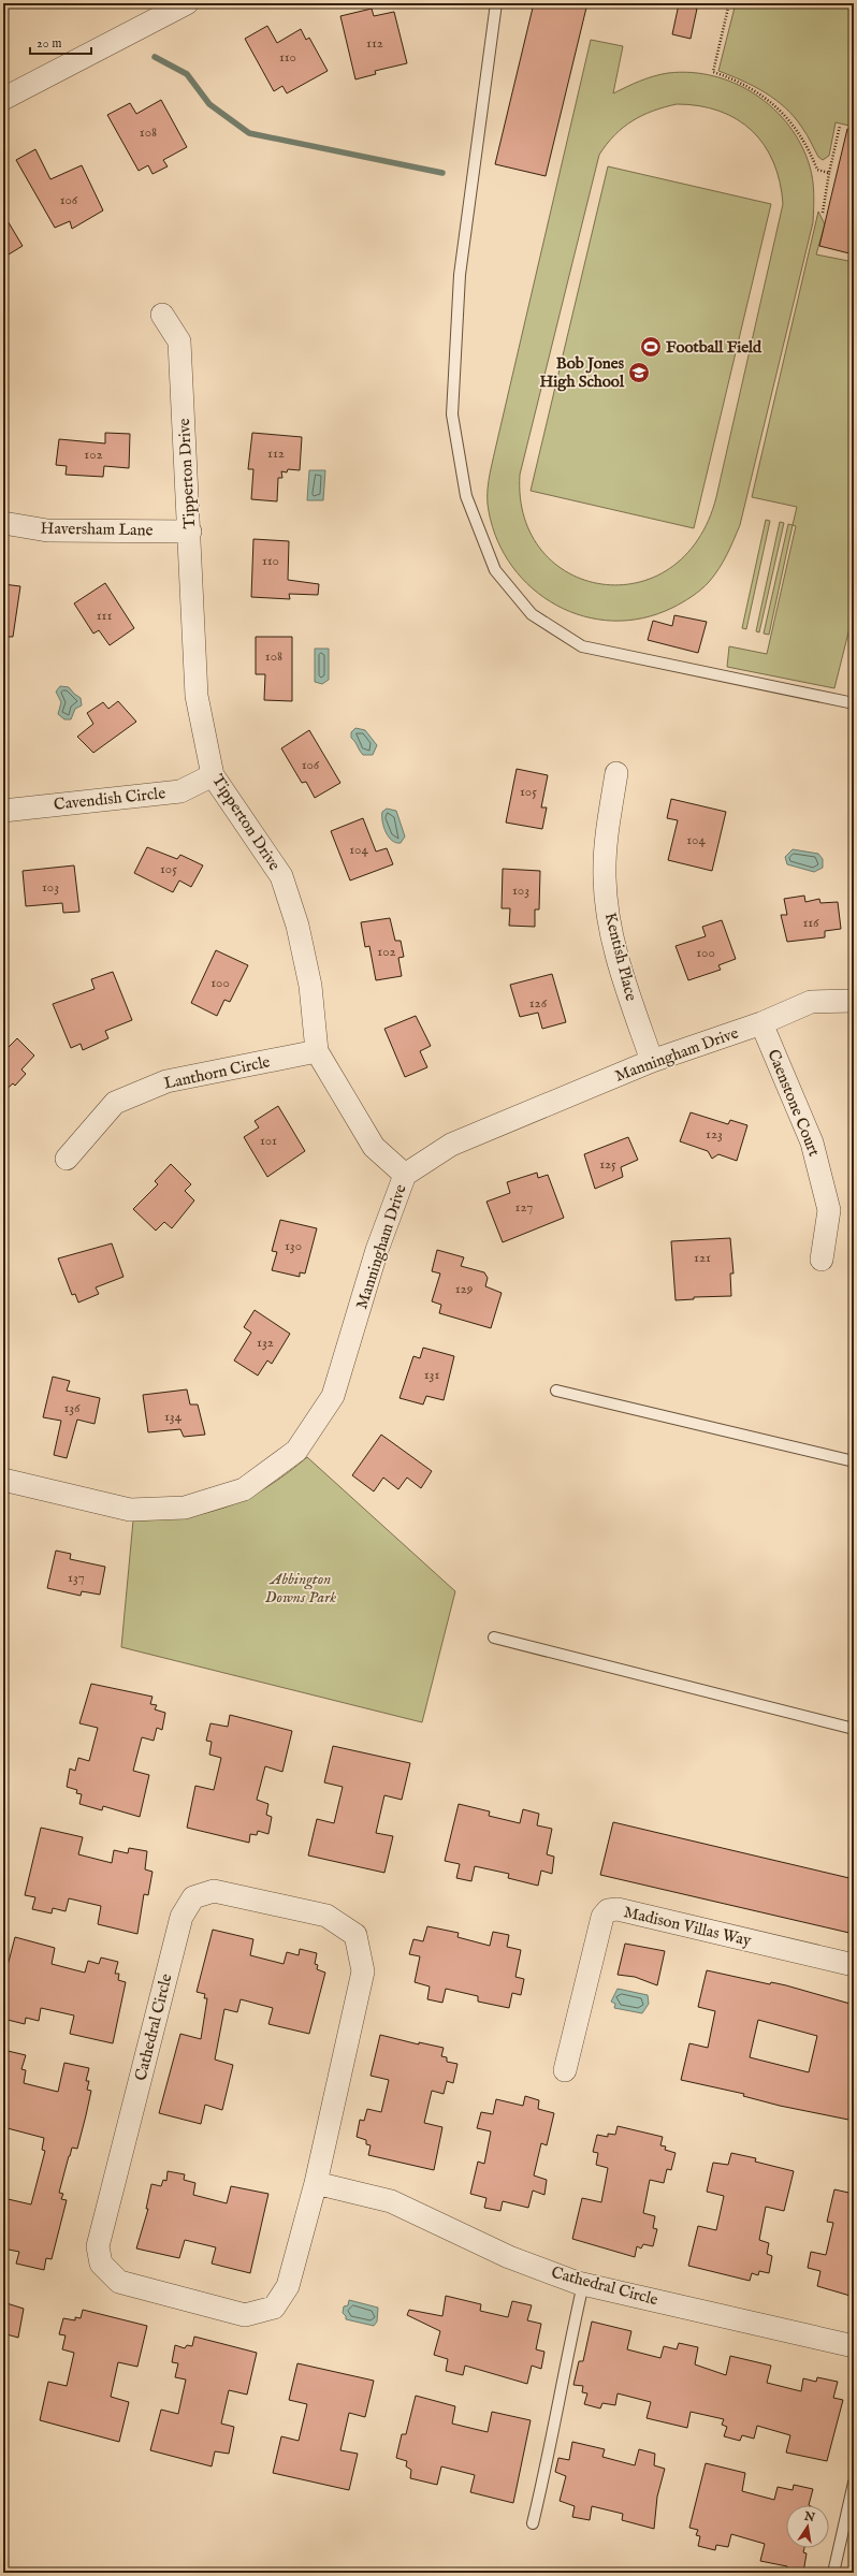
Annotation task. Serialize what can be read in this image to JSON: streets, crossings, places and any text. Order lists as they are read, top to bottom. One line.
{"streets":{"street":["Tipperton Drive","Haversham Lane","Cavendish Circle","Kentish Place","Manningham Drive","Lanthorn Circle","Caenstone Court","Madison Villas Way","Cathedral Circle"]},"crossings":[["Tipperton Drive","Haversham Lane"],["Tipperton Drive","Cavendish Circle"],["Tipperton Drive","Manningham Drive"],["Tipperton Drive","Lanthorn Circle"],["Kentish Place","Manningham Drive"],["Manningham Drive","Caenstone Court"]],"parks":["Abbington Downs Park"],"places":{"sports":["Football Field"],"school or university":["Bob Jones High School"]},"house_numbers":["112","110","108","106","112","102","110","111","108","106","105","104","104","105","103","103","116","102","100","100","126","123","101","125","127","130","121","129","132","131","136","134","137"],"scale_bar":"20 m","north":"top"}
